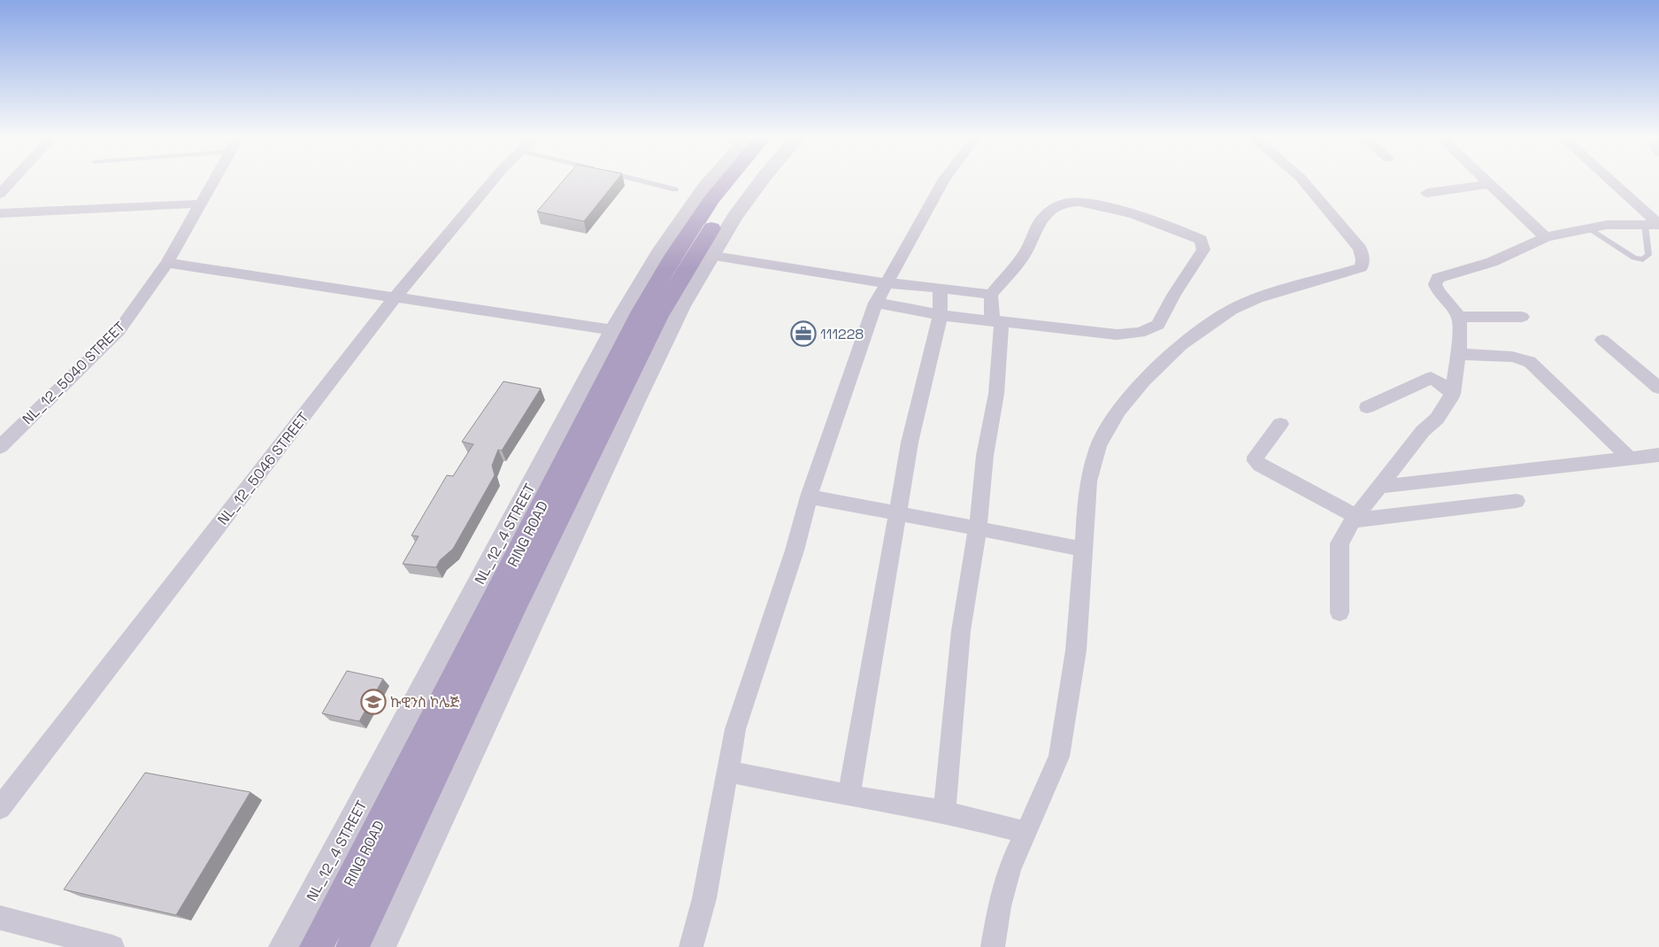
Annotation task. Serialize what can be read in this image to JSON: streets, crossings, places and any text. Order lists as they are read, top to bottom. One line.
{"streets":{"highway":["RING ROAD"],"street":["NL_12_5040 STREET","NL_12_5046 STREET","NL_12_4 STREET"]},"places":{"office":["111228"],"school or university":["ኩዊንስ ኮሌጅ"]}}
